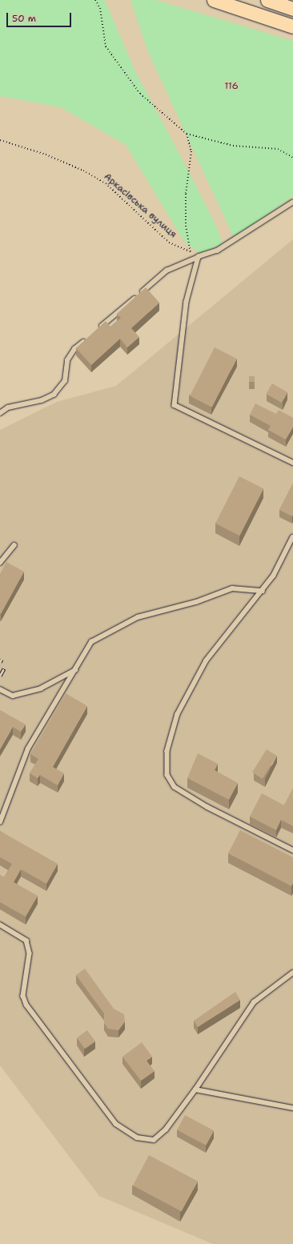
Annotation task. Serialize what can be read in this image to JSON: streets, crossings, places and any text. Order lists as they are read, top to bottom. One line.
{"streets":{"path":["Аркасівська вулиця"]},"parks":["116"],"scale_bar":"50 m"}
